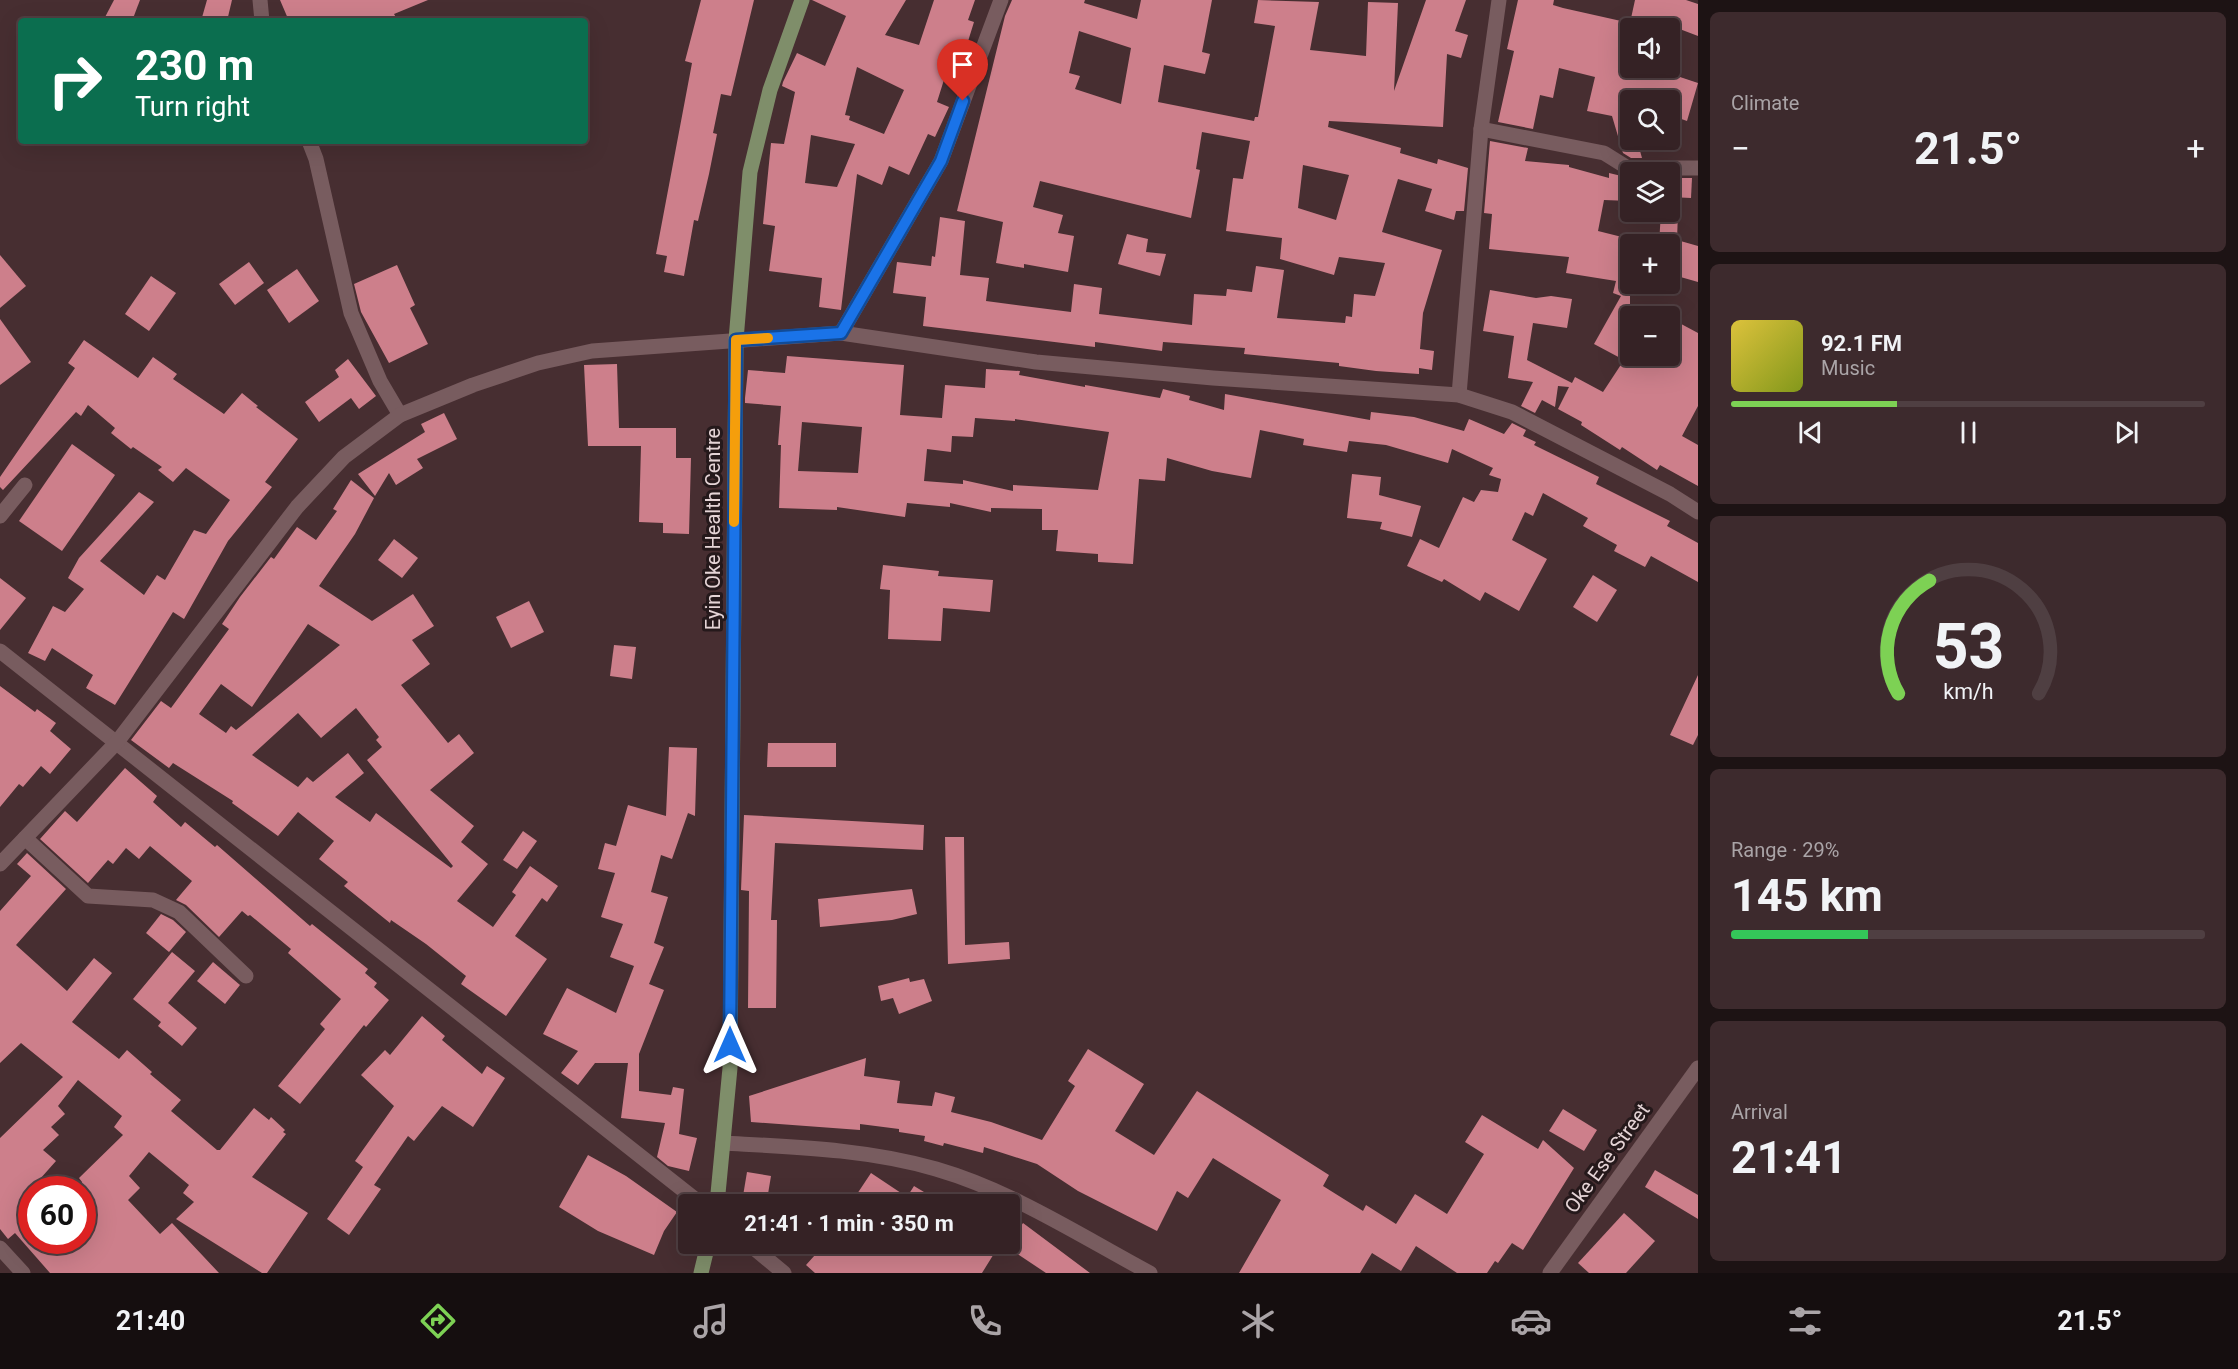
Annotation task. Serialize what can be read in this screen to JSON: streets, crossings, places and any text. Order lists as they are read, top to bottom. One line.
{"streets":{"main road":["Eyin Oke Health Centre"],"street":["Oke Ese Street"]},"page":{"tile":["Climate",["Range · 29%","145 km"],["Arrival","21:41"]],"map_buttons":["+","−"],"turn":["230 m","Turn right"],"heat":["−","21.5°","+"],"song":["92.1 FM","Music"],"limit":"60","trip":"21:41 · 1 min · 350 m","tabs":["21:40","21.5°"],"gauge":["53","km/h"]}}
